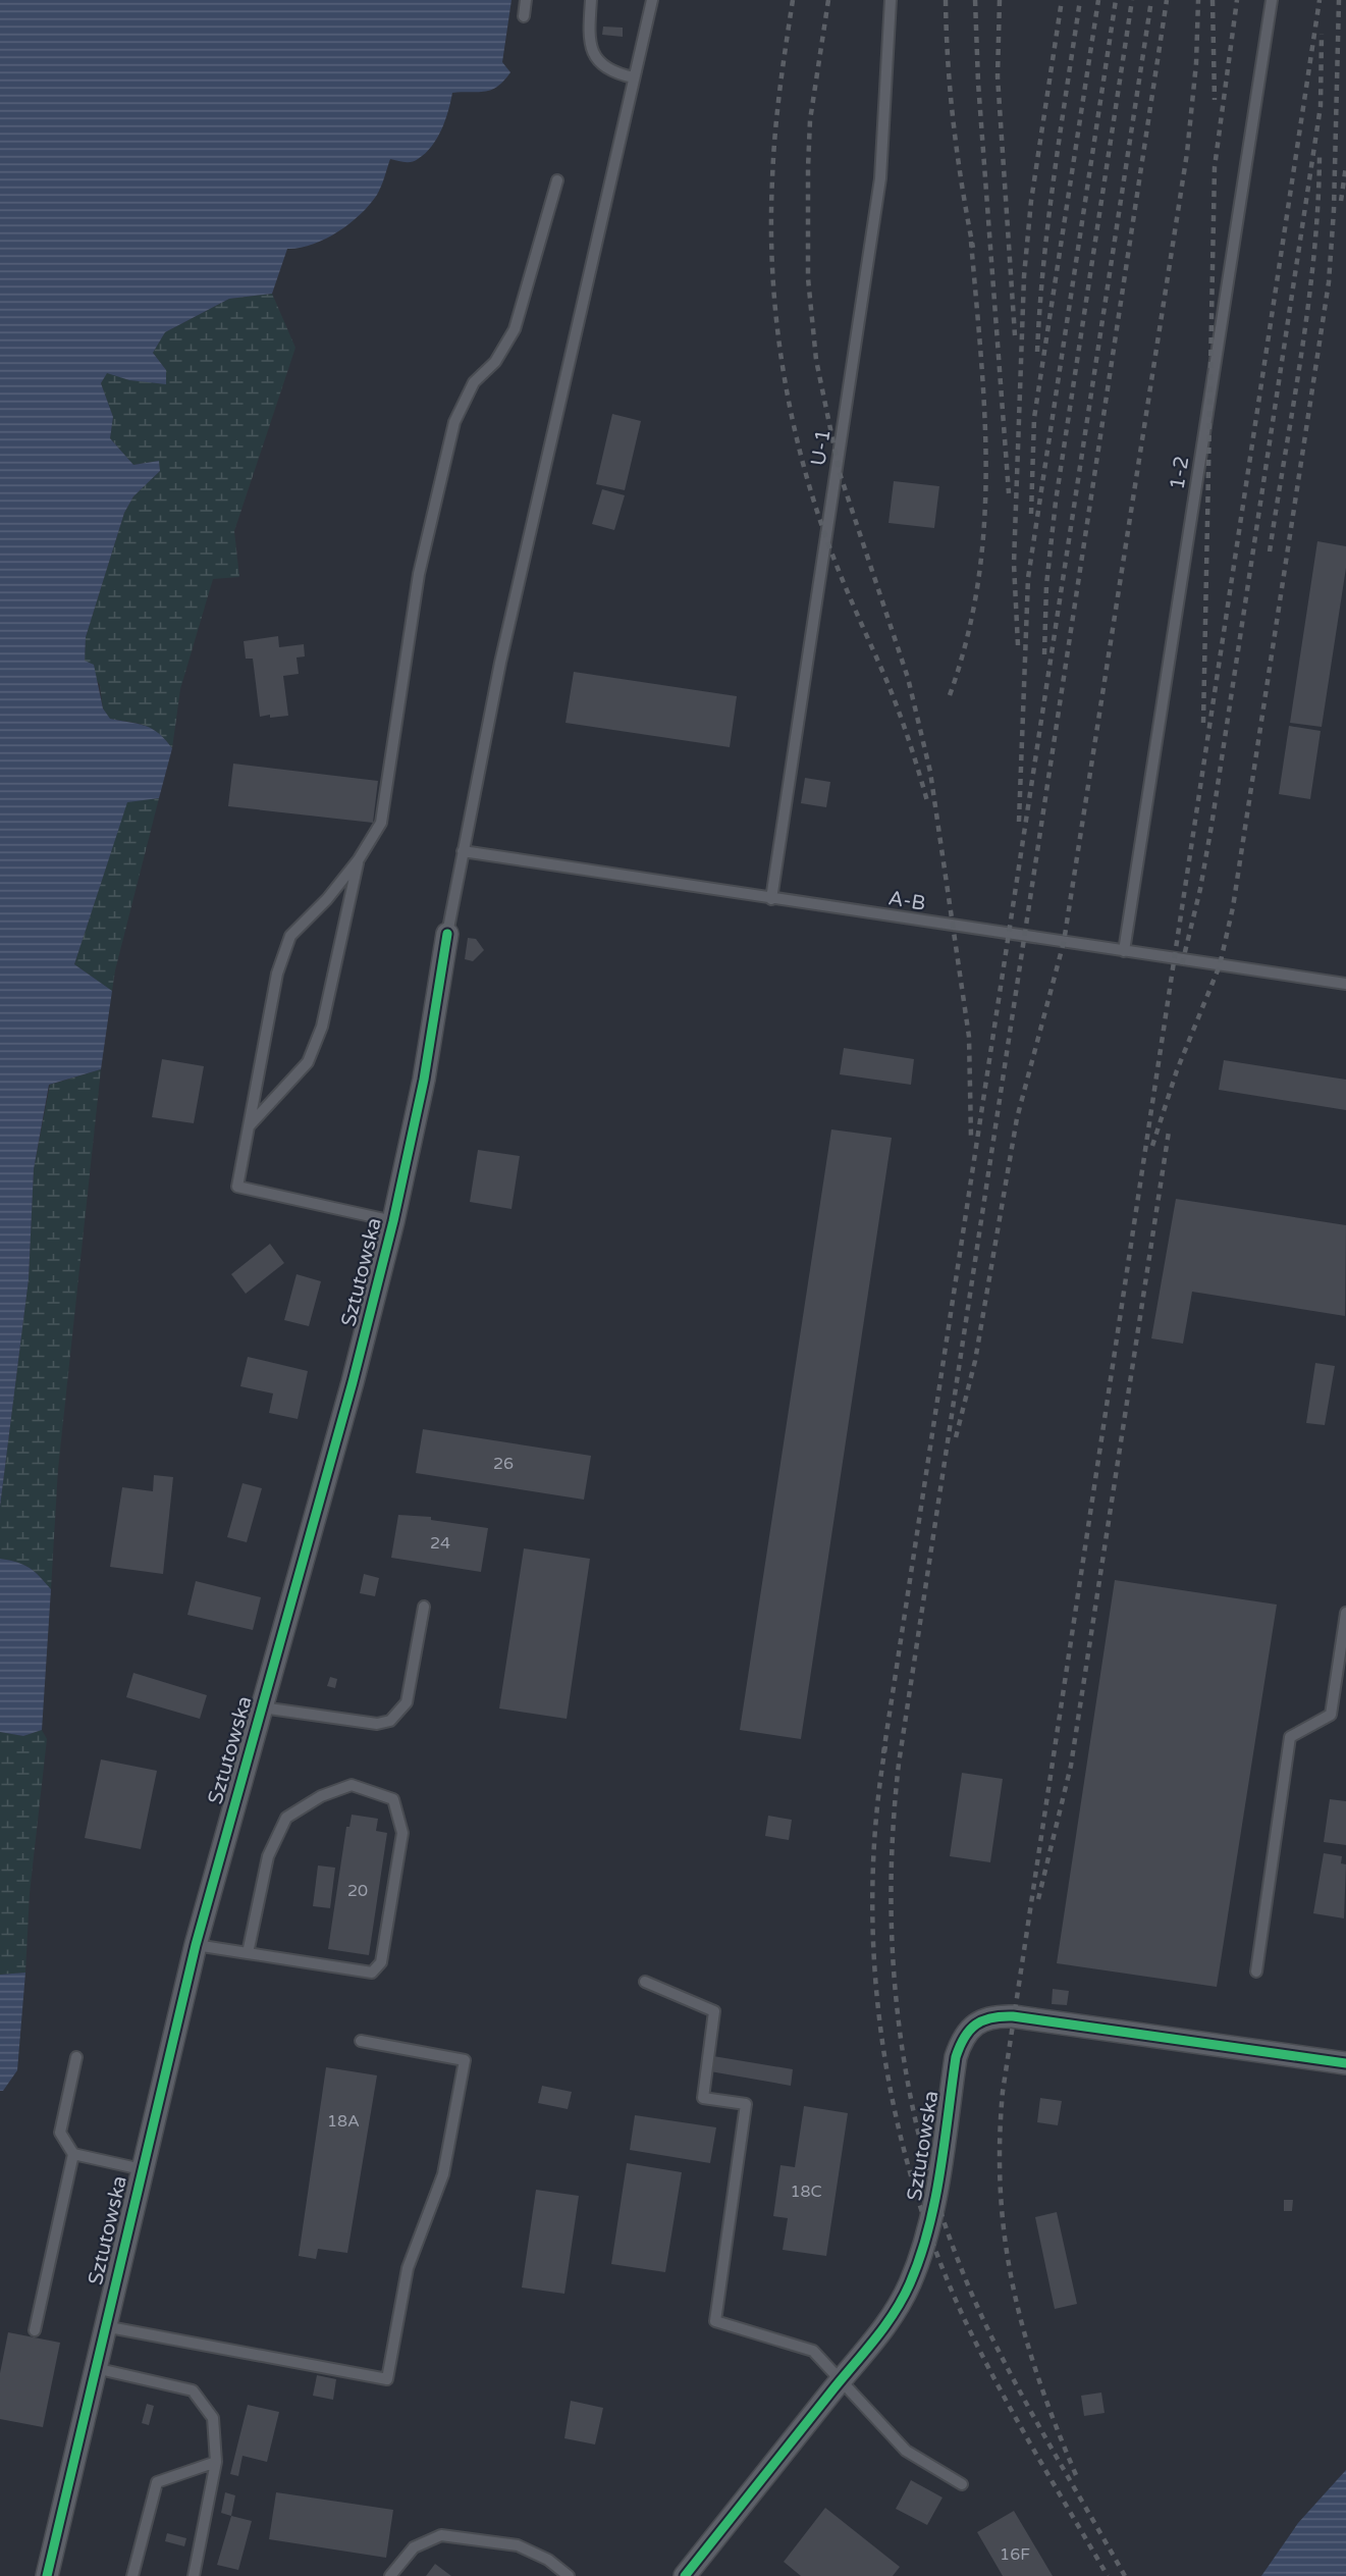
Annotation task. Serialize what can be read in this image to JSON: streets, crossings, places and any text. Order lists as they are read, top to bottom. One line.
{"streets":{"street":["Sztutowska"],"lane":["U-1","1-2","A-B"]},"crossings":[["U-1","A-B"],["1-2","A-B"]],"house_numbers":["26","24","20","18A","18C","16F"]}
